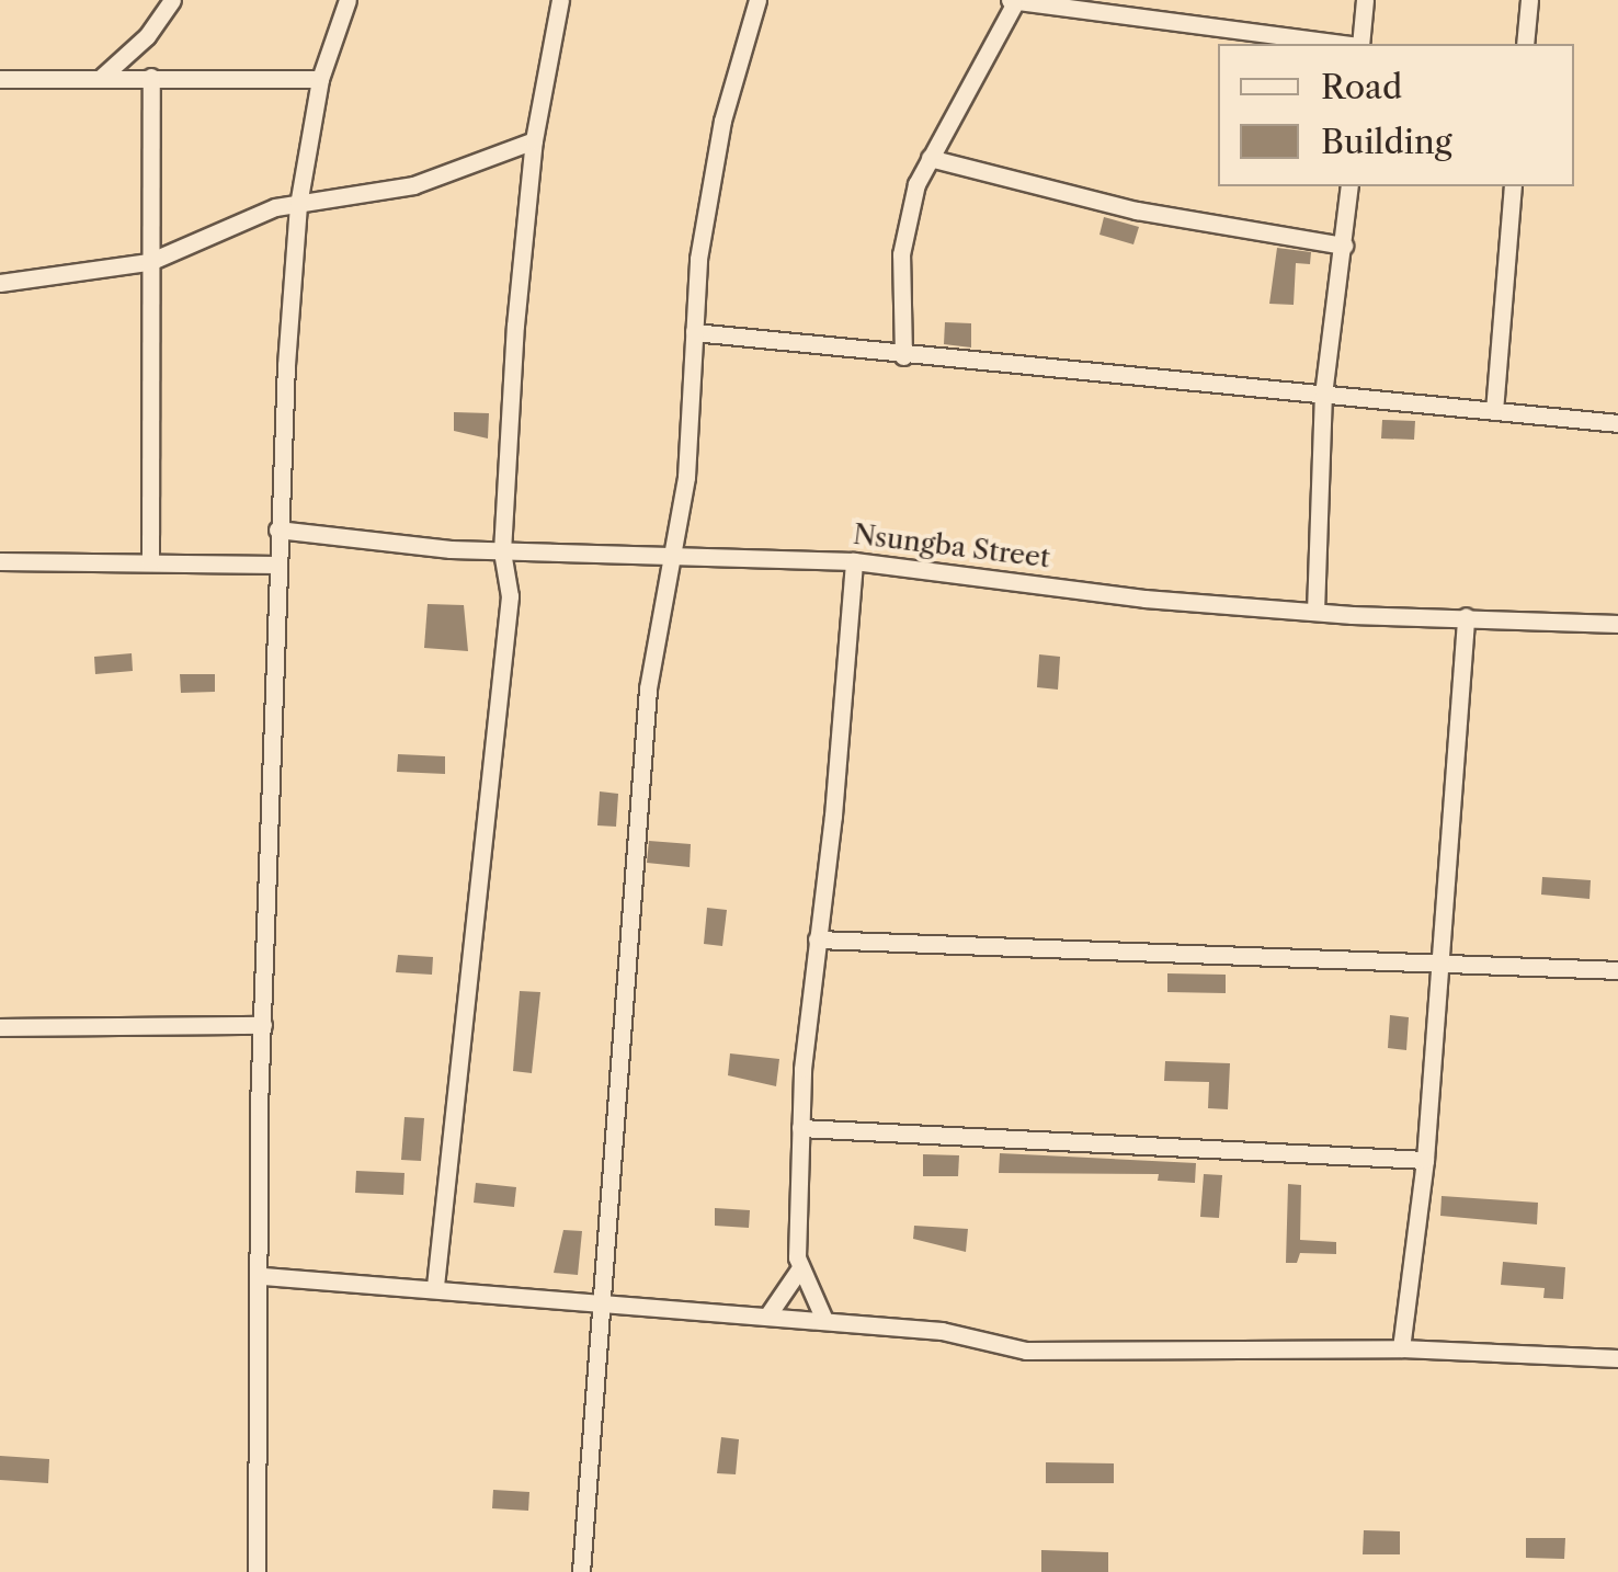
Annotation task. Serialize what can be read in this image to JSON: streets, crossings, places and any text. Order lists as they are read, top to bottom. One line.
{"streets":{"street":["Nsungba Street"]},"legend":["Road","Building"]}
